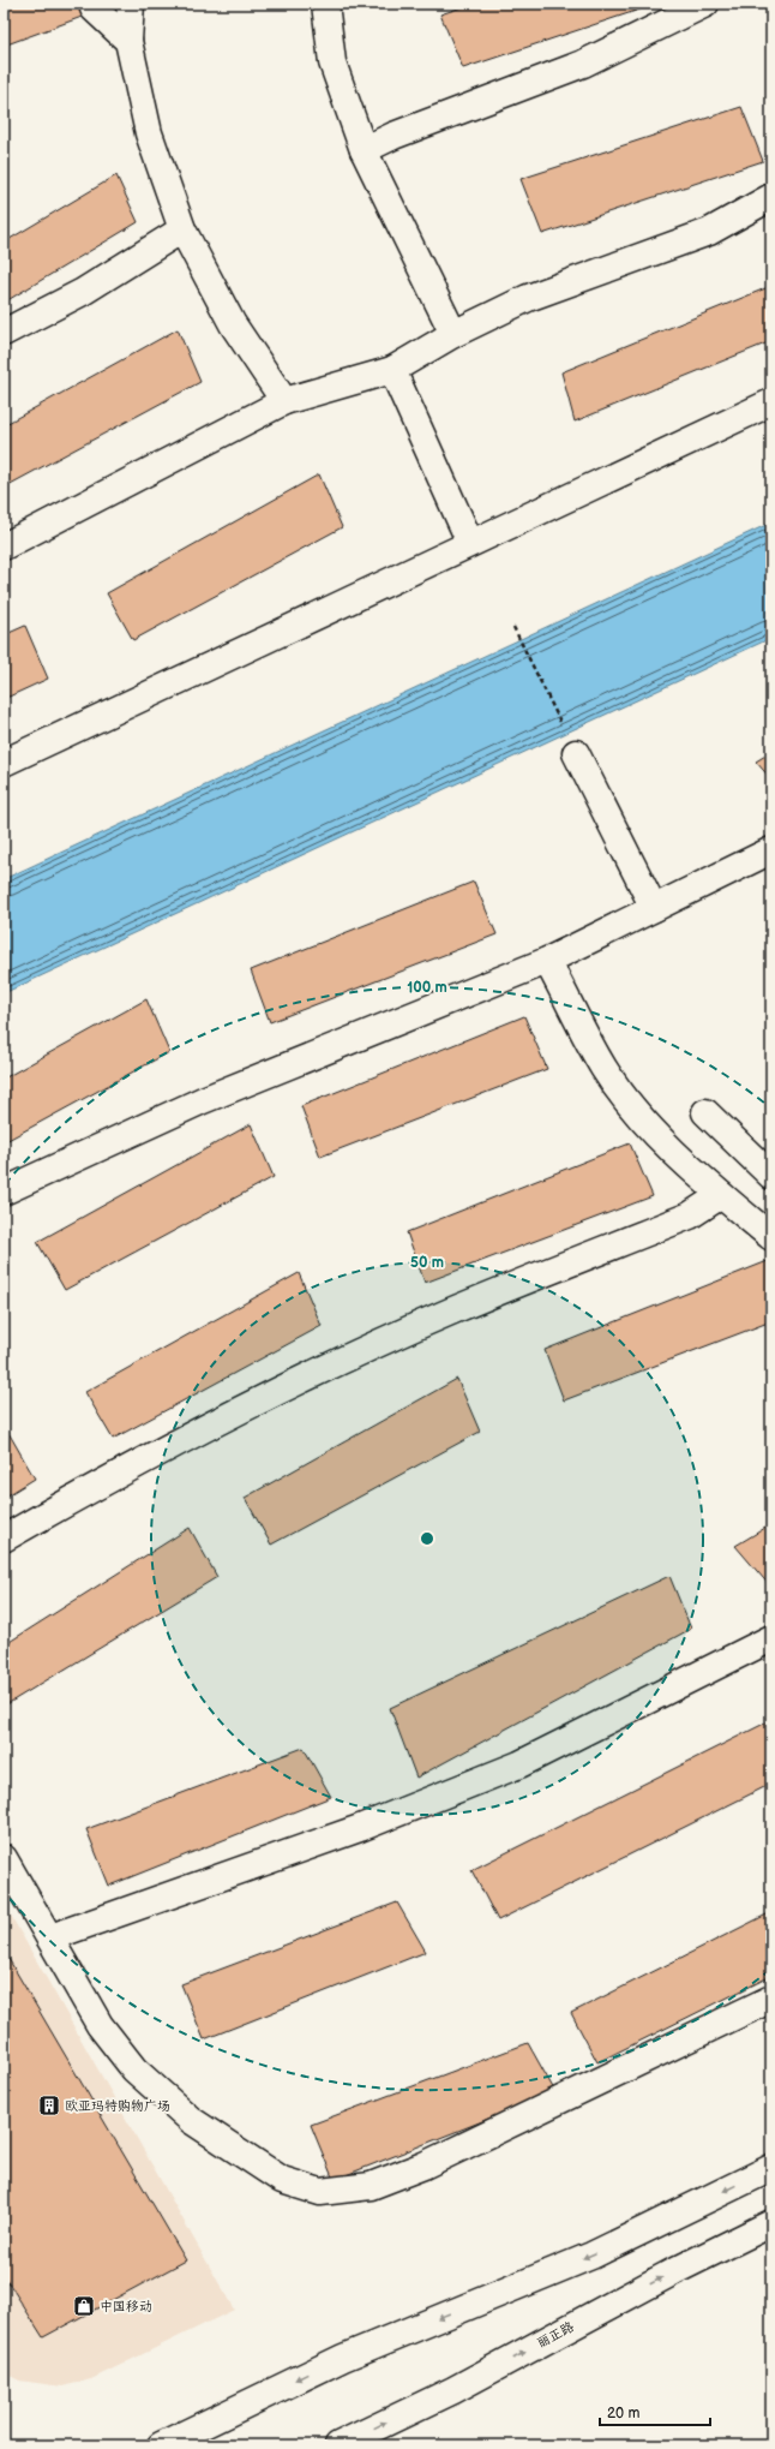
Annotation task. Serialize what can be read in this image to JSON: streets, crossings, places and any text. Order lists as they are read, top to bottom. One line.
{"streets":{"street":["丽正路"]},"places":{"building":["欧亚玛特购物广场"],"shop":["中国移动"]},"scale_bar":"20 m","rings":["100 m","50 m"]}
